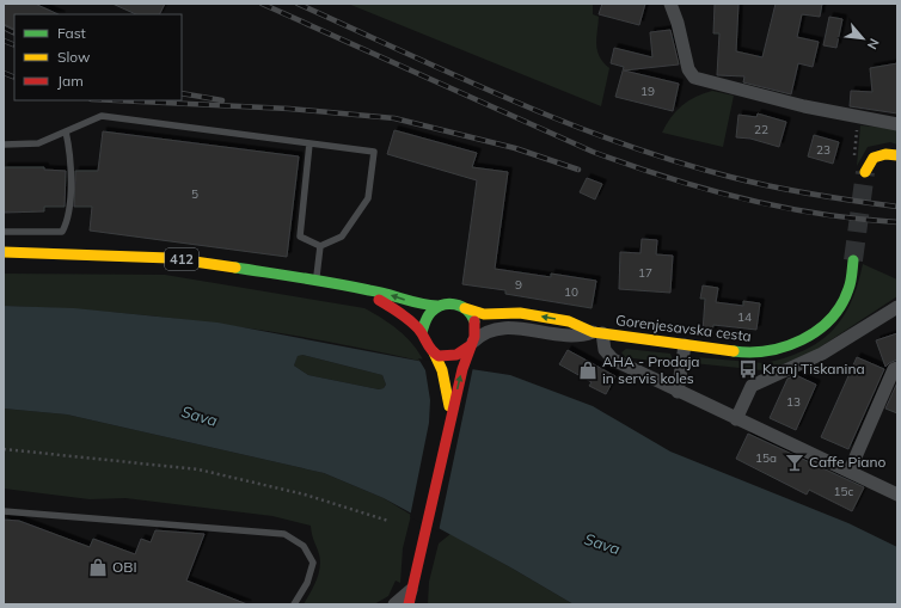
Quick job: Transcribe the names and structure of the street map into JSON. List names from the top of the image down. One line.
{"streets":{"main road":["412","Gorenjesavska cesta"]},"crossings":[["412","Gorenjesavska cesta"]],"water":["Sava"],"places":{"bus stop":["Kranj Tiskanina"],"shop":["AHA - Prodaja in servis koles","OBI"],"bar":["Caffe Piano"]},"house_numbers":["19","22","23","5","17","9","10","14","13","15a","15c"],"legend":["Fast","Slow","Jam"],"north":"bottom right"}
